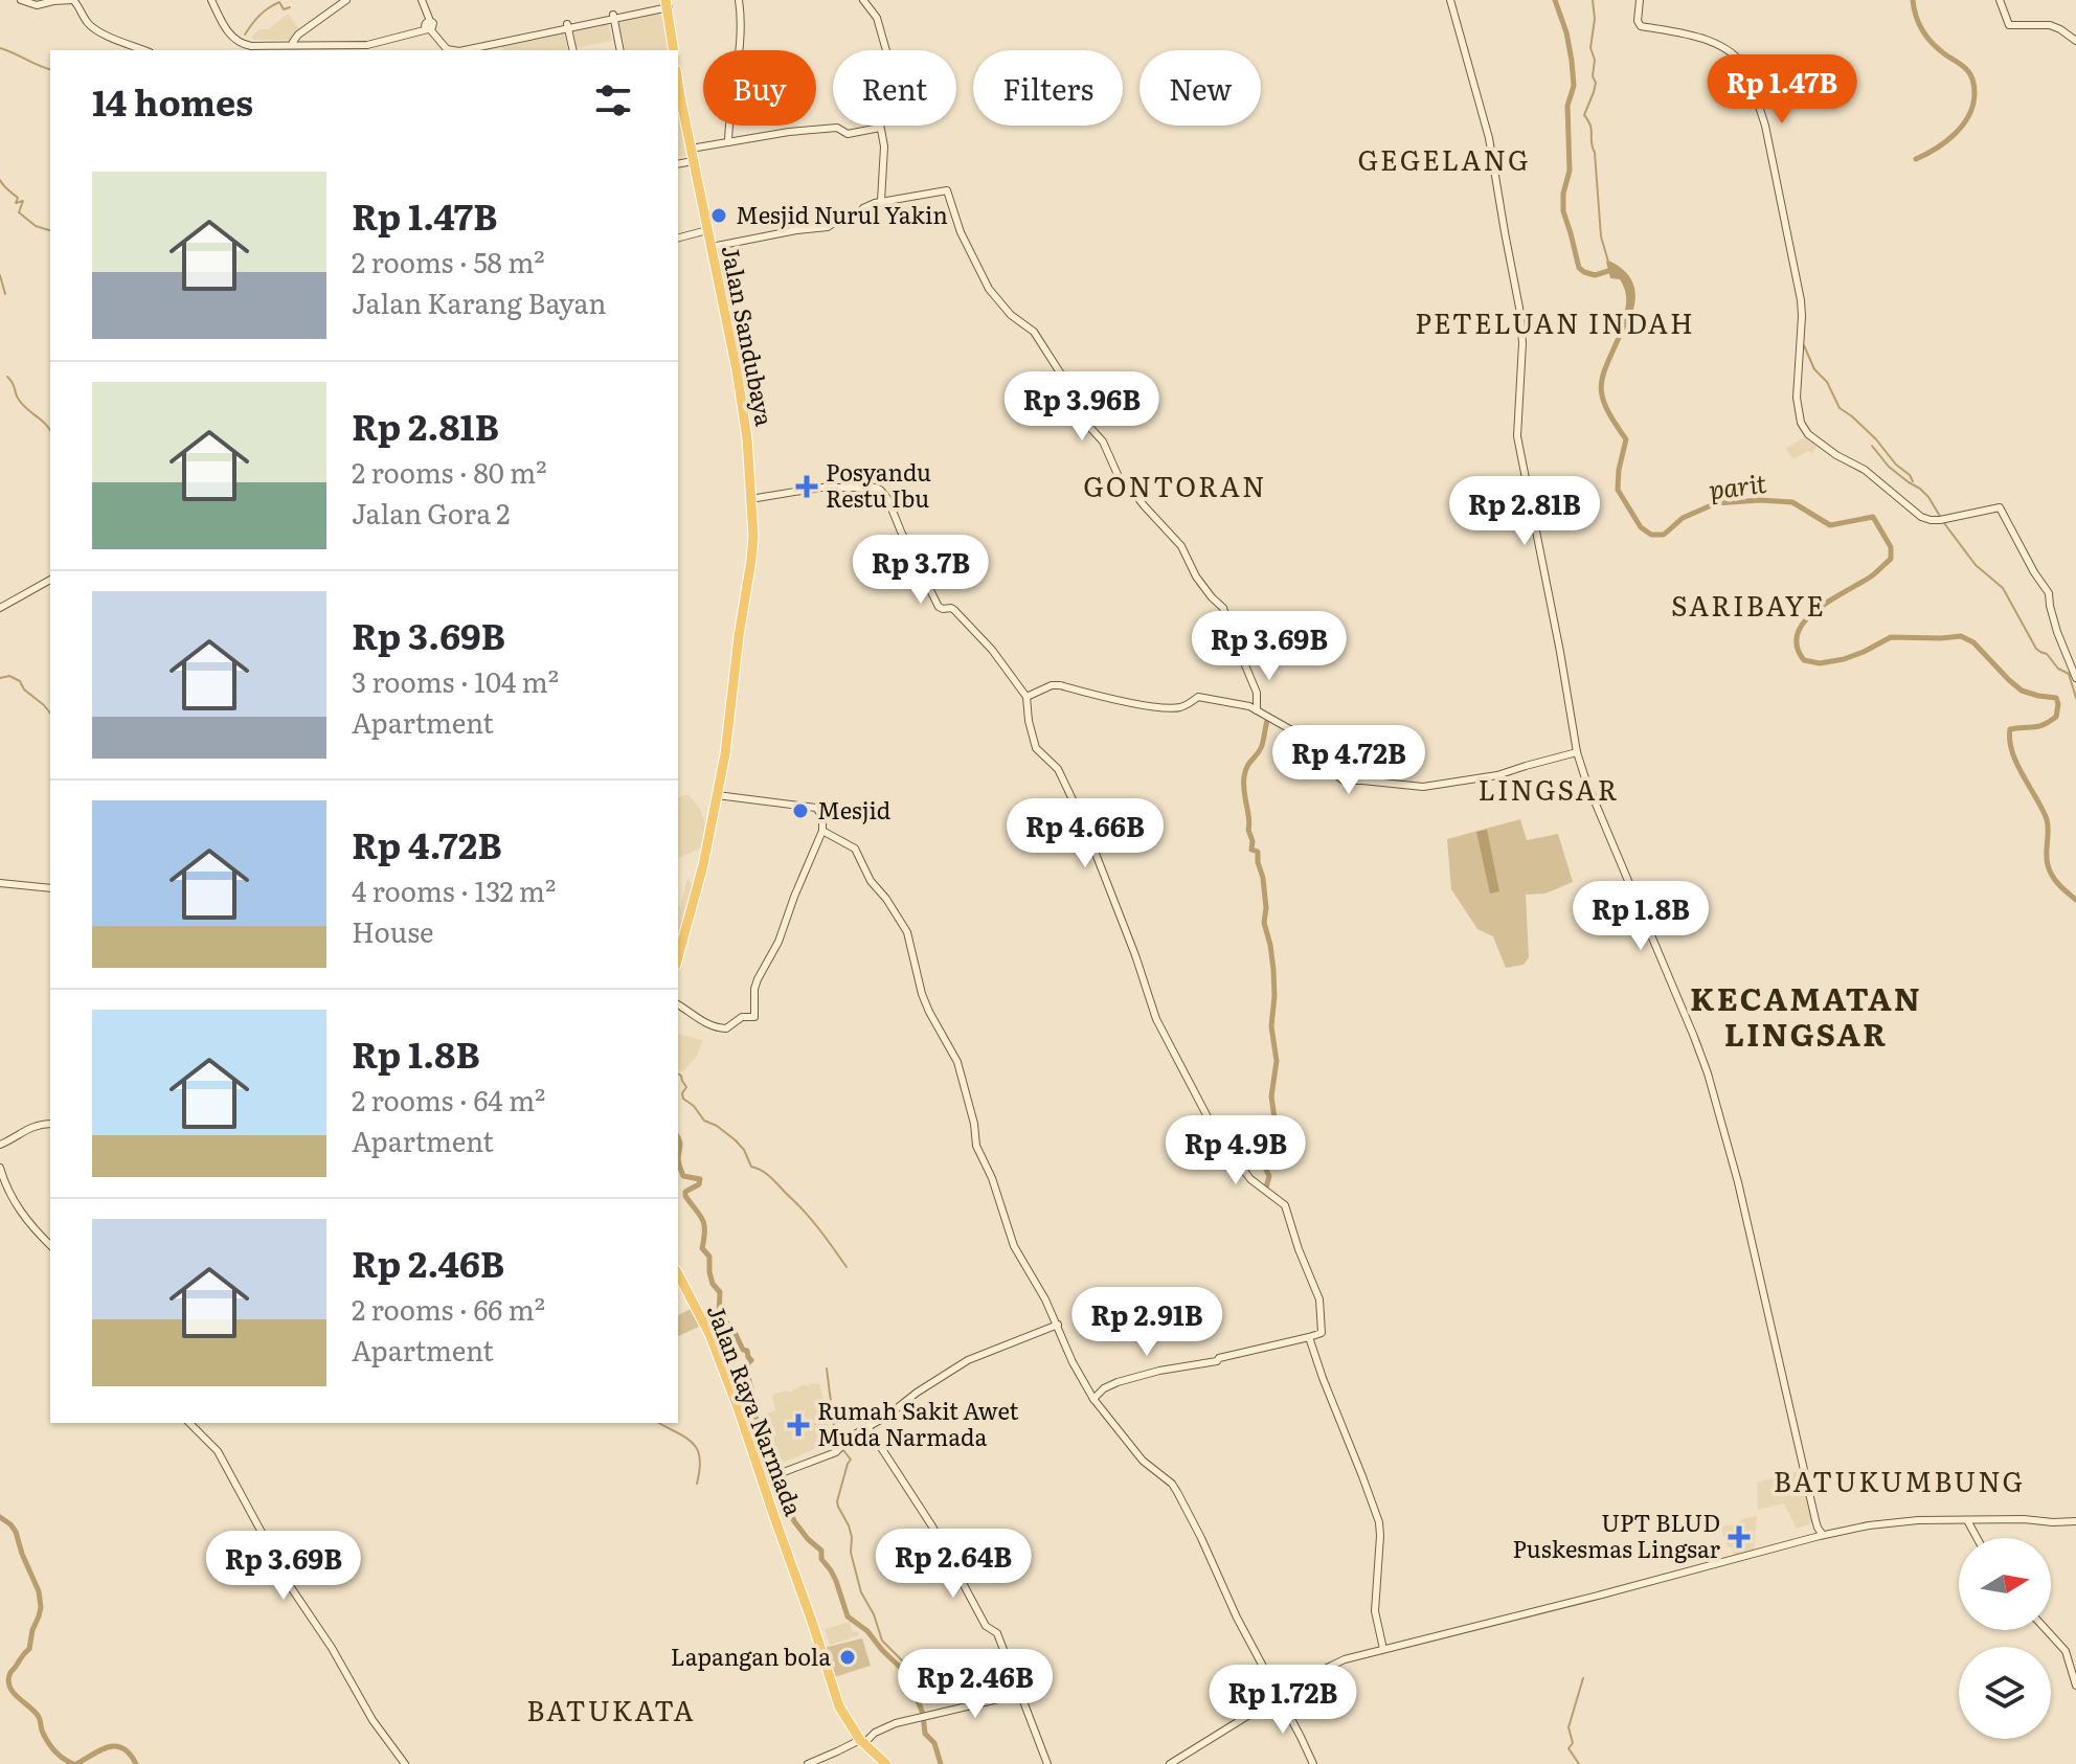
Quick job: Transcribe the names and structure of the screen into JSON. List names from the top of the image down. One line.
{"streets":{"highway":["Jalan Sandubaya","Jalan Raya Narmada"]},"districts":["GEGELANG","PETELUAN INDAH","GONTORAN","SARIBAYE","LINGSAR","KECAMATAN LINGSAR","BATUKUMBUNG","BATUKATA"],"water":["parit"],"places":{"other":["Mesjid Nurul Yakin","Mesjid","Lapangan bola"],"health":["Posyandu Restu Ibu","Rumah Sakit Awet Muda Narmada","UPT BLUD Puskesmas Lingsar"]},"north":"right","page":{"chip":["Buy","Rent","Filters","New"],"heading":"14 homes","price":["Rp 1.47B","Rp 3.96B","Rp 2.81B","Rp 3.7B","Rp 3.69B","Rp 4.72B","Rp 4.66B","Rp 1.8B","Rp 4.9B","Rp 2.91B","Rp 2.64B","Rp 3.69B","Rp 2.46B","Rp 1.72B"],"list":[{"name":"Rp 1.47B","note":"2 rooms · 58 m² · Jalan Karang Bayan"},{"name":"Rp 2.81B","note":"2 rooms · 80 m² · Jalan Gora 2"},{"name":"Rp 3.69B","note":"3 rooms · 104 m² · Apartment"},{"name":"Rp 4.72B","note":"4 rooms · 132 m² · House"},{"name":"Rp 1.8B","note":"2 rooms · 64 m² · Apartment"},{"name":"Rp 2.46B","note":"2 rooms · 66 m² · Apartment"}]}}
